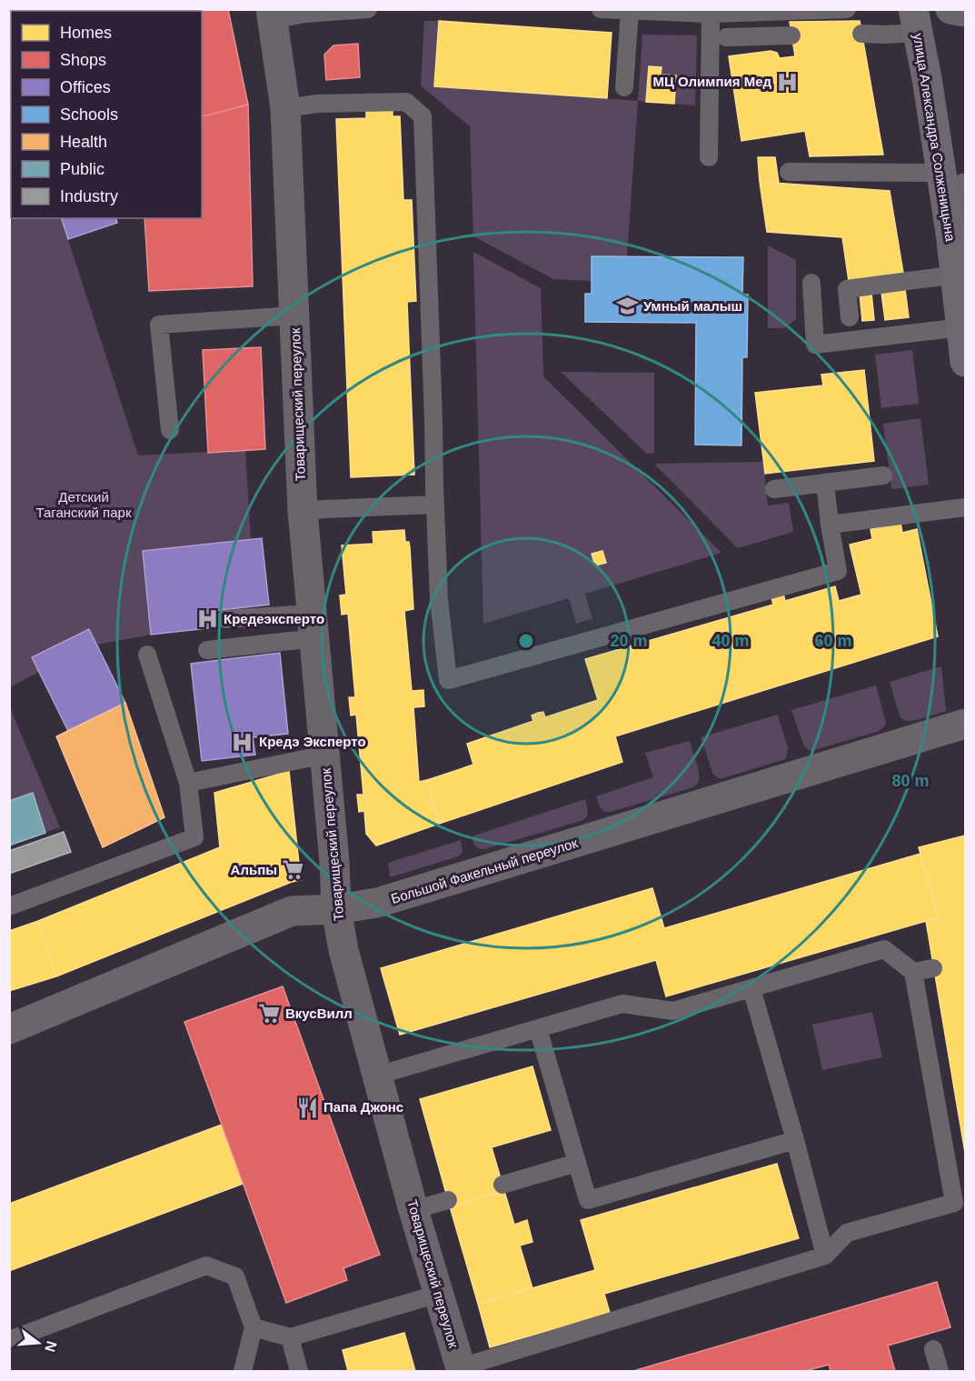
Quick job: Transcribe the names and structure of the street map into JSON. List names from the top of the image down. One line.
{"streets":{"main road":["улица Александра Солженицына"],"street":["Товарищеский переулок","Большой Факельный переулок"]},"crossings":[["Товарищеский переулок","Большой Факельный переулок"]],"parks":["Детский Таганский парк"],"places":{"hospital":["МЦ Олимпия Мед","Кредеэксперто","Кредэ Эксперто"],"school or university":["Умный малыш"],"supermarket":["Альпы","ВкусВилл"],"restaurant":["Папа Джонс"]},"legend":["Homes","Shops","Offices","Schools","Health","Public","Industry"],"north":"right","rings":["20 m","40 m","60 m","80 m"]}
